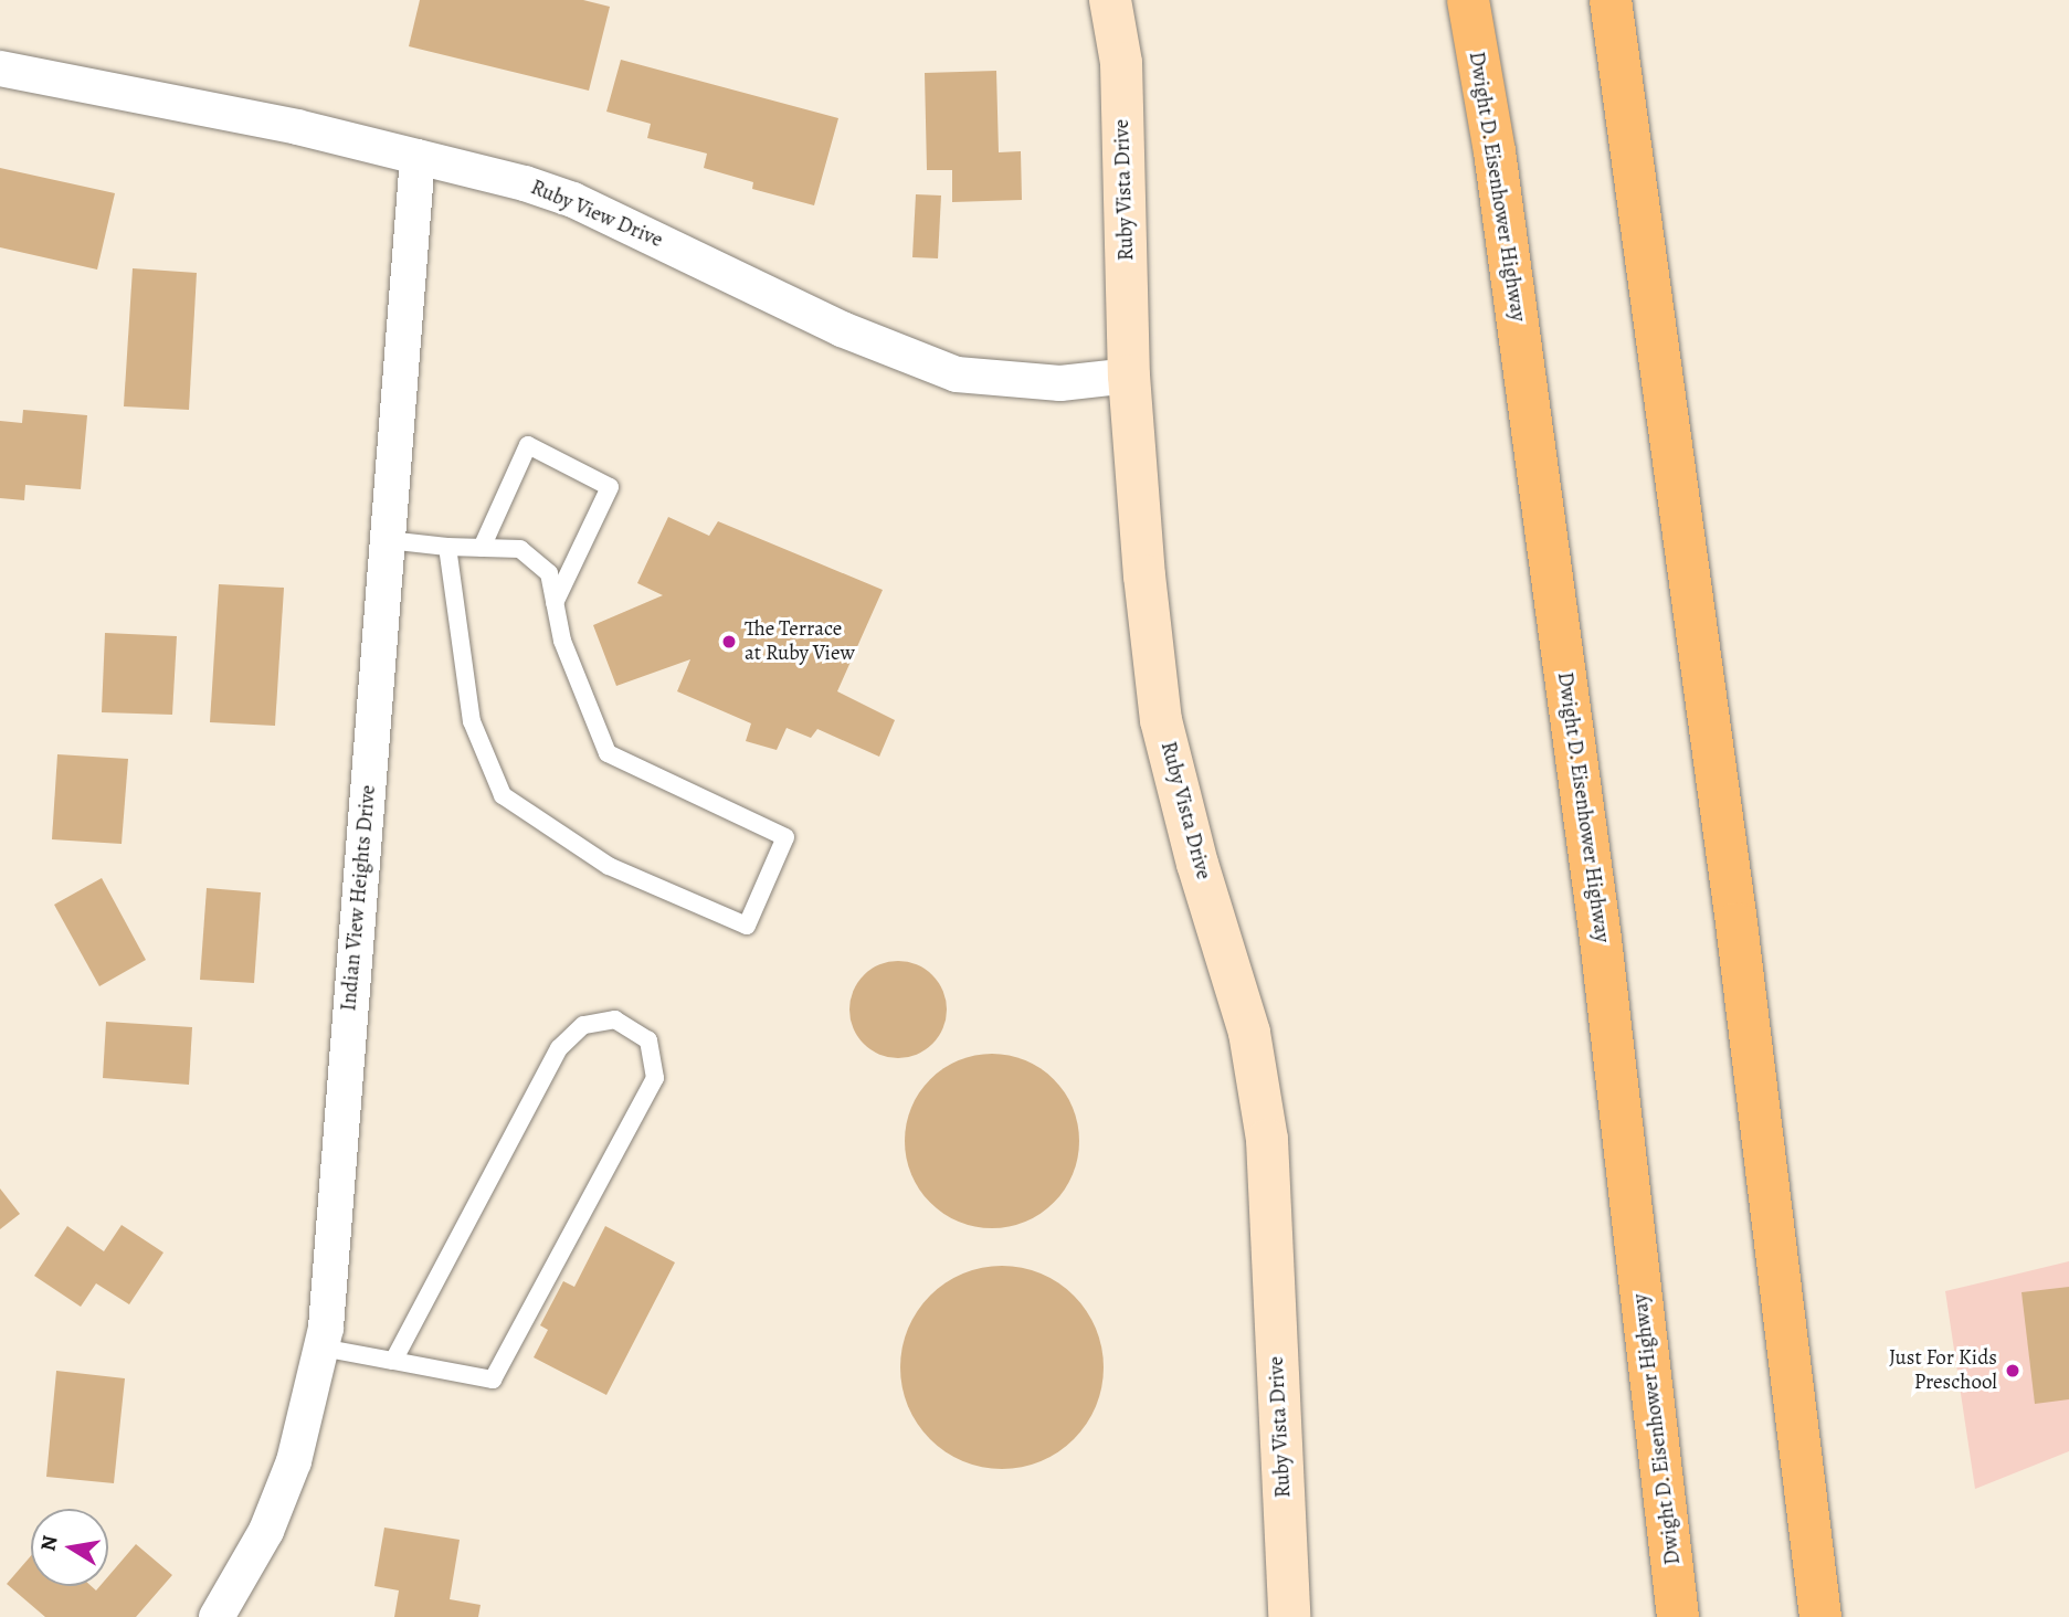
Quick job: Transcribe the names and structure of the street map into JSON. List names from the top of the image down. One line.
{"streets":{"highway":["Dwight D. Eisenhower Highway"],"street":["Ruby Vista Drive","Ruby View Drive","Indian View Heights Drive"]},"crossings":[["Ruby Vista Drive","Ruby View Drive"],["Ruby View Drive","Indian View Heights Drive"]],"places":["The Terrace at Ruby View","Just For Kids Preschool"],"north":"left"}
